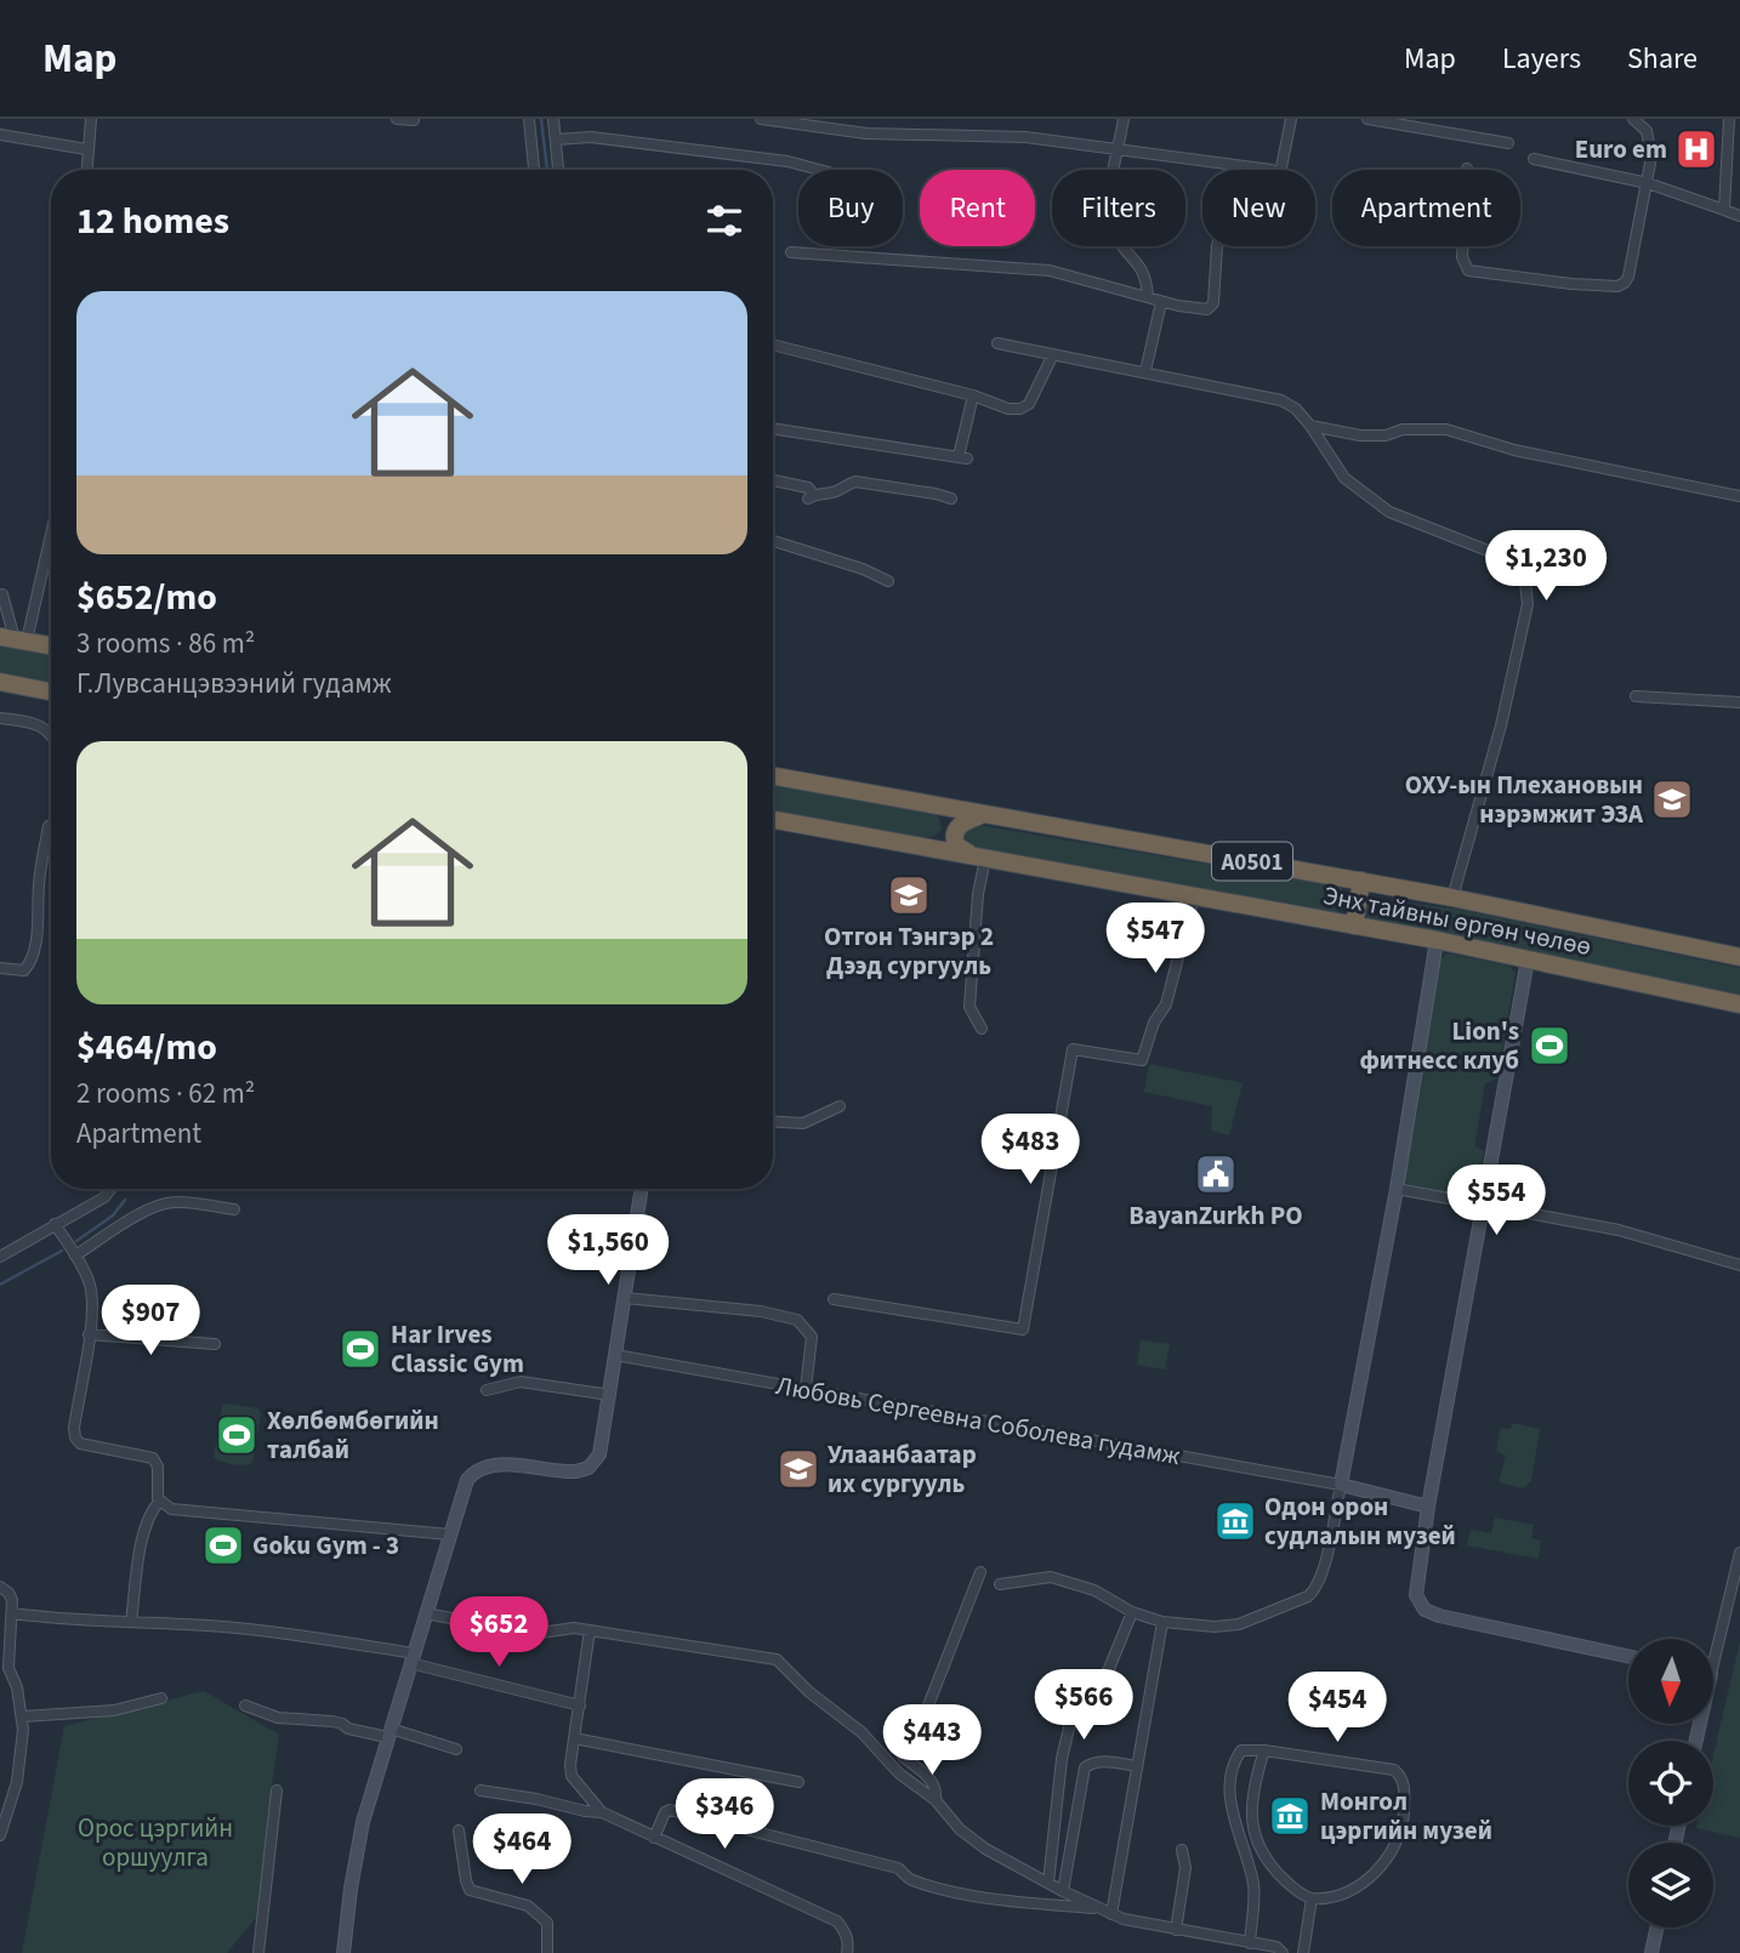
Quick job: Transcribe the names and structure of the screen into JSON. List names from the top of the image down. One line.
{"streets":{"highway":["A0501","Энх тайвны өргөн чөлөө"],"street":["Любовь Сергеевна Соболева гудамж"]},"parks":["Орос цэргийн оршуулга"],"places":{"hospital":["Euro em"],"school or university":["ОХУ-ын Плехановын нэрэмжит ЭЗА","Отгон Тэнгэр 2 Дээд сургууль","Улаанбаатар их сургууль"],"sports":["Lion's фитнесс клуб","Har Irves Classic Gym","Хөлбөмбөгийн талбай","Goku Gym - 3"],"public building":["BayanZurkh PO"],"museum":["Одон орон судлалын музей","Монгол цэргийн музей"]},"north":"bottom","page":{"header":"Map","nav":["Map","Layers","Share"],"chip":["Buy","Rent","Filters","New","Apartment"],"heading":"12 homes","list":[{"name":"$652/mo","note":"3 rooms · 86 m² · Г.Лувсанцэвээний гудамж"},{"name":"$464/mo","note":"2 rooms · 62 m² · Apartment"}],"price":["$1,230","$547","$483","$554","$1,560","$907","$652","$566","$454","$443","$346","$464"]}}
